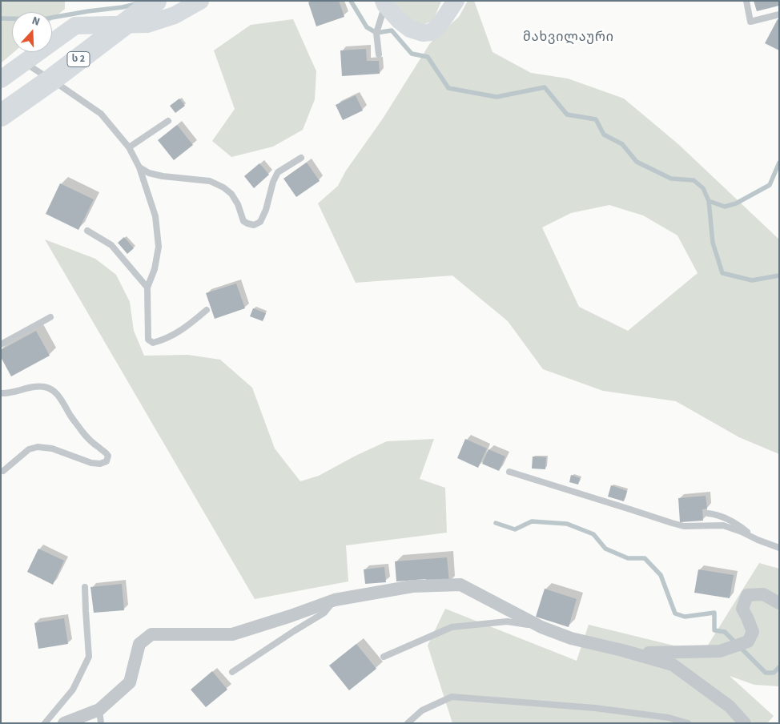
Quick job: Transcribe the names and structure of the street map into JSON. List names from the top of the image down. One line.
{"streets":{"highway":["ს 2"]},"districts":["მახვილაური"],"north":"top"}
